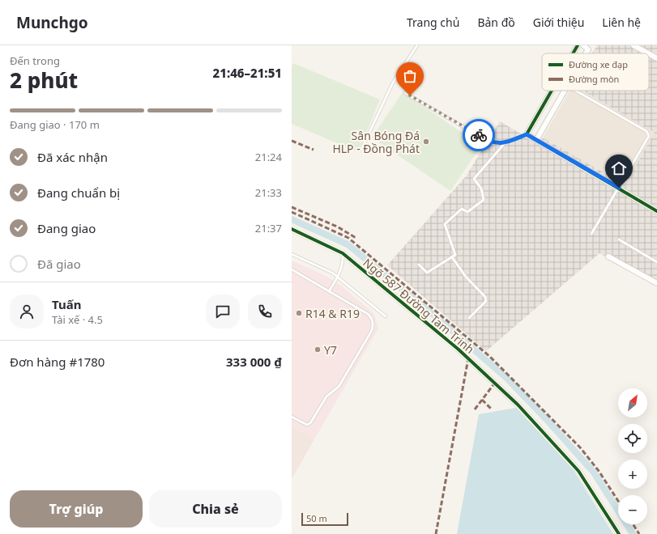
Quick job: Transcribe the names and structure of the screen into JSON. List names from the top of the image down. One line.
{"streets":{"street":["Ngõ 587 Đường Tam Trinh"]},"places":["Sân Bóng Đá HLP - Đồng Phát","R14 & R19","Y7"],"legend":["Đường xe đạp","Đường mòn"],"scale_bar":"50 m","north":"top right","page":{"header":"Munchgo","nav":["Trang chủ","Bản đồ","Giới thiệu","Liên hệ"],"heading":["2 phút","Đến trong","21:46–21:51"],"panel":["Tuấn","Tài xế · 4.5","Đơn hàng #1780","333 000 ₫"],"bar":"Đang giao · 170 m","list":[["Đã xác nhận","21:24"],["Đang chuẩn bị","21:33"],["Đang giao","21:37"],"Đã giao"],"map_buttons":["+","−"],"buttons":["Trợ giúp","Chia sẻ"],"scale":"50 m"}}
